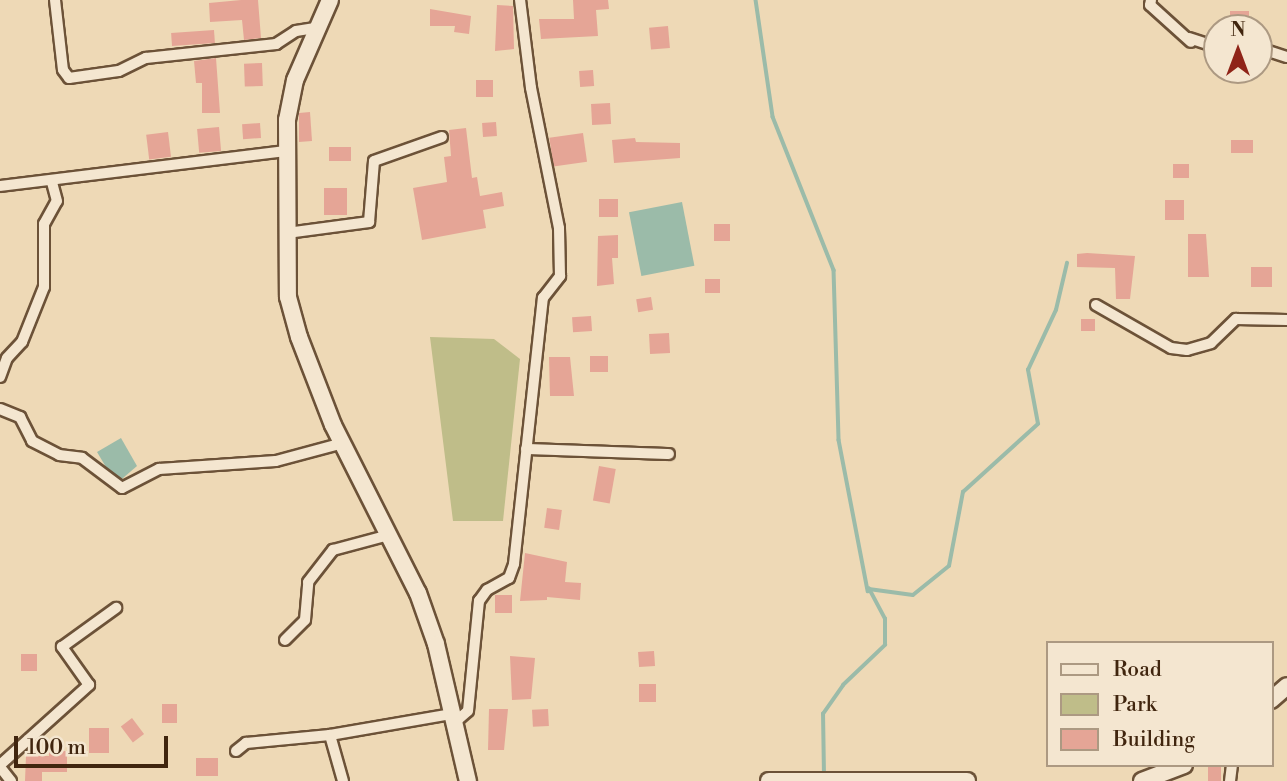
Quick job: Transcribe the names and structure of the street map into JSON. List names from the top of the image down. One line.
{"legend":["Road","Park","Building"],"scale_bar":"100 m","north":"top"}
